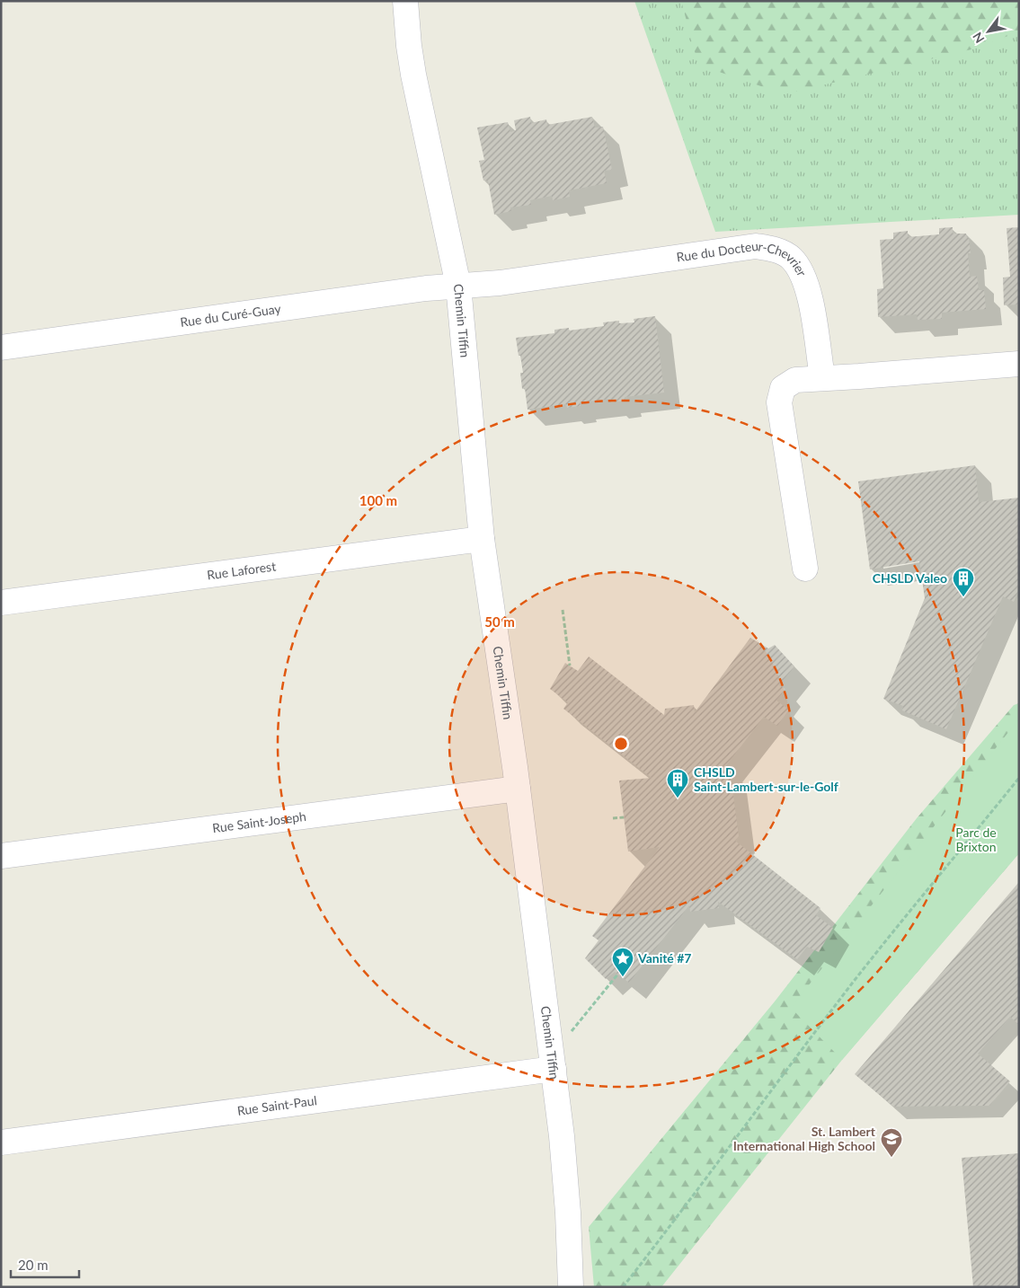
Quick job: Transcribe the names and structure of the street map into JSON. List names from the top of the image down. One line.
{"streets":{"street":["Rue du Docteur-Chevrier","Rue du Curé-Guay","Chemin Tiffin","Rue Laforest","Rue Saint-Joseph","Rue Saint-Paul"]},"crossings":[["Rue du Docteur-Chevrier","Rue du Curé-Guay"],["Rue du Docteur-Chevrier","Chemin Tiffin"],["Rue du Curé-Guay","Chemin Tiffin"],["Chemin Tiffin","Rue Laforest"],["Chemin Tiffin","Rue Saint-Joseph"],["Chemin Tiffin","Rue Saint-Paul"]],"parks":["Parc de Brixton"],"places":{"building":["CHSLD Valeo","CHSLD Saint-Lambert-sur-le-Golf"],"place":["Vanité #7"],"school or university":["St. Lambert International High School"]},"scale_bar":"20 m","north":"bottom left","rings":["100 m","50 m"]}
